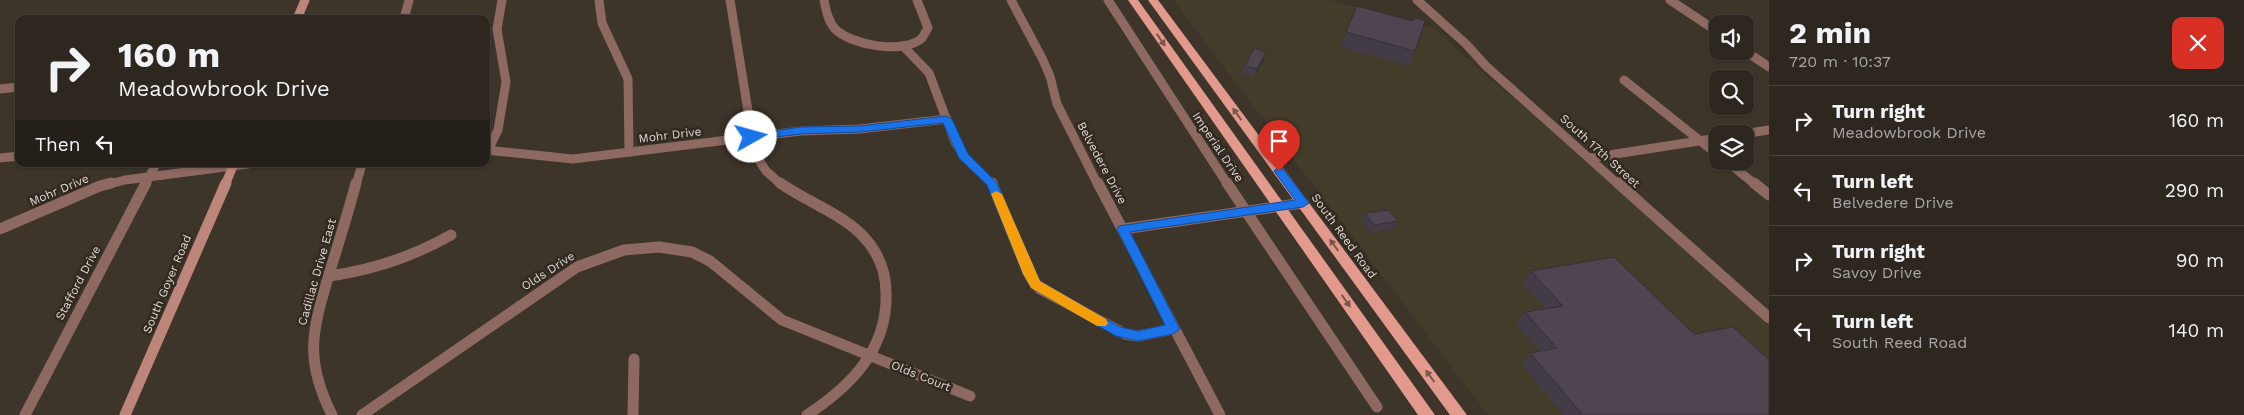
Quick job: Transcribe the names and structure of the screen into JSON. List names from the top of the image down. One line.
{"streets":{"main road":["South Reed Road"],"street":["Mohr Drive","Imperial Drive","South 17th Street","Belvedere Drive","Olds Drive","Cadillac Drive East","Stafford Drive","South Goyer Road","Olds Court"]},"crossings":[["Mohr Drive","Stafford Drive"],["Olds Drive","Olds Court"]],"page":{"heading":["2 min","720 m · 10:37"],"turn":["160 m","Meadowbrook Drive"],"list":[{"name":"Turn right","note":"Meadowbrook Drive","value":"160 m"},{"name":"Turn left","note":"Belvedere Drive","value":"290 m"},{"name":"Turn right","note":"Savoy Drive","value":"90 m"},{"name":"Turn left","note":"South Reed Road","value":"140 m"}],"then":"Then"}}
